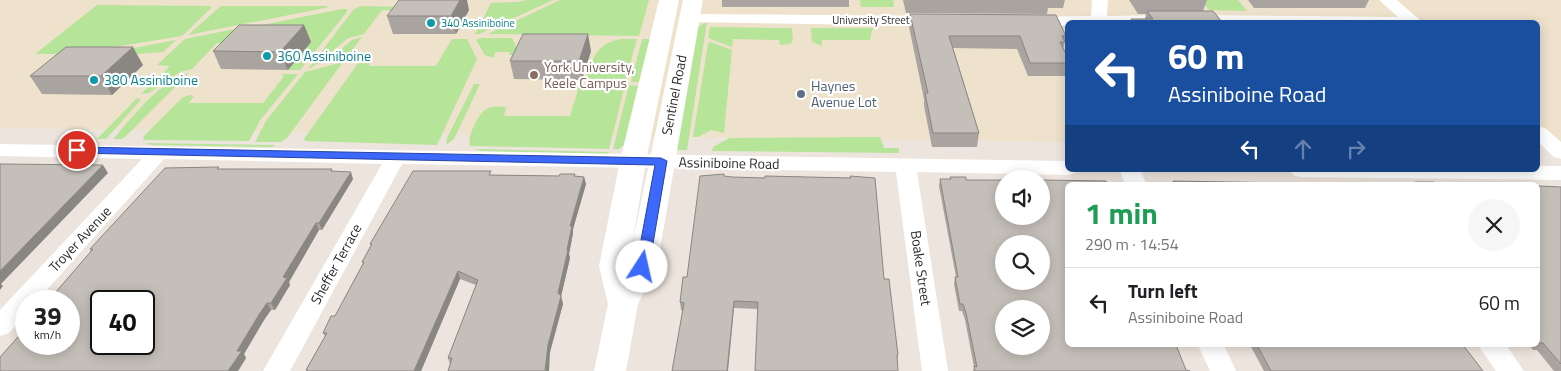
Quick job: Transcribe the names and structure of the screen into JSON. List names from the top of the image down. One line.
{"streets":{"street":["University Street","Sentinel Road","Assiniboine Road","Troyer Avenue","Sheffer Terrace","Boake Street"]},"crossings":[["University Street","Sentinel Road"],["Sentinel Road","Assiniboine Road"],["Assiniboine Road","Troyer Avenue"],["Assiniboine Road","Sheffer Terrace"],["Assiniboine Road","Boake Street"]],"places":["340 Assiniboine","360 Assiniboine","York University, Keele Campus","380 Assiniboine","Haynes Avenue Lot"],"page":{"turn":["60 m","Assiniboine Road"],"heading":["1 min","290 m · 14:54"],"list":[{"name":"Turn left","note":"Assiniboine Road","value":"60 m"}],"speed":"39 km/h","limit":"40"}}
